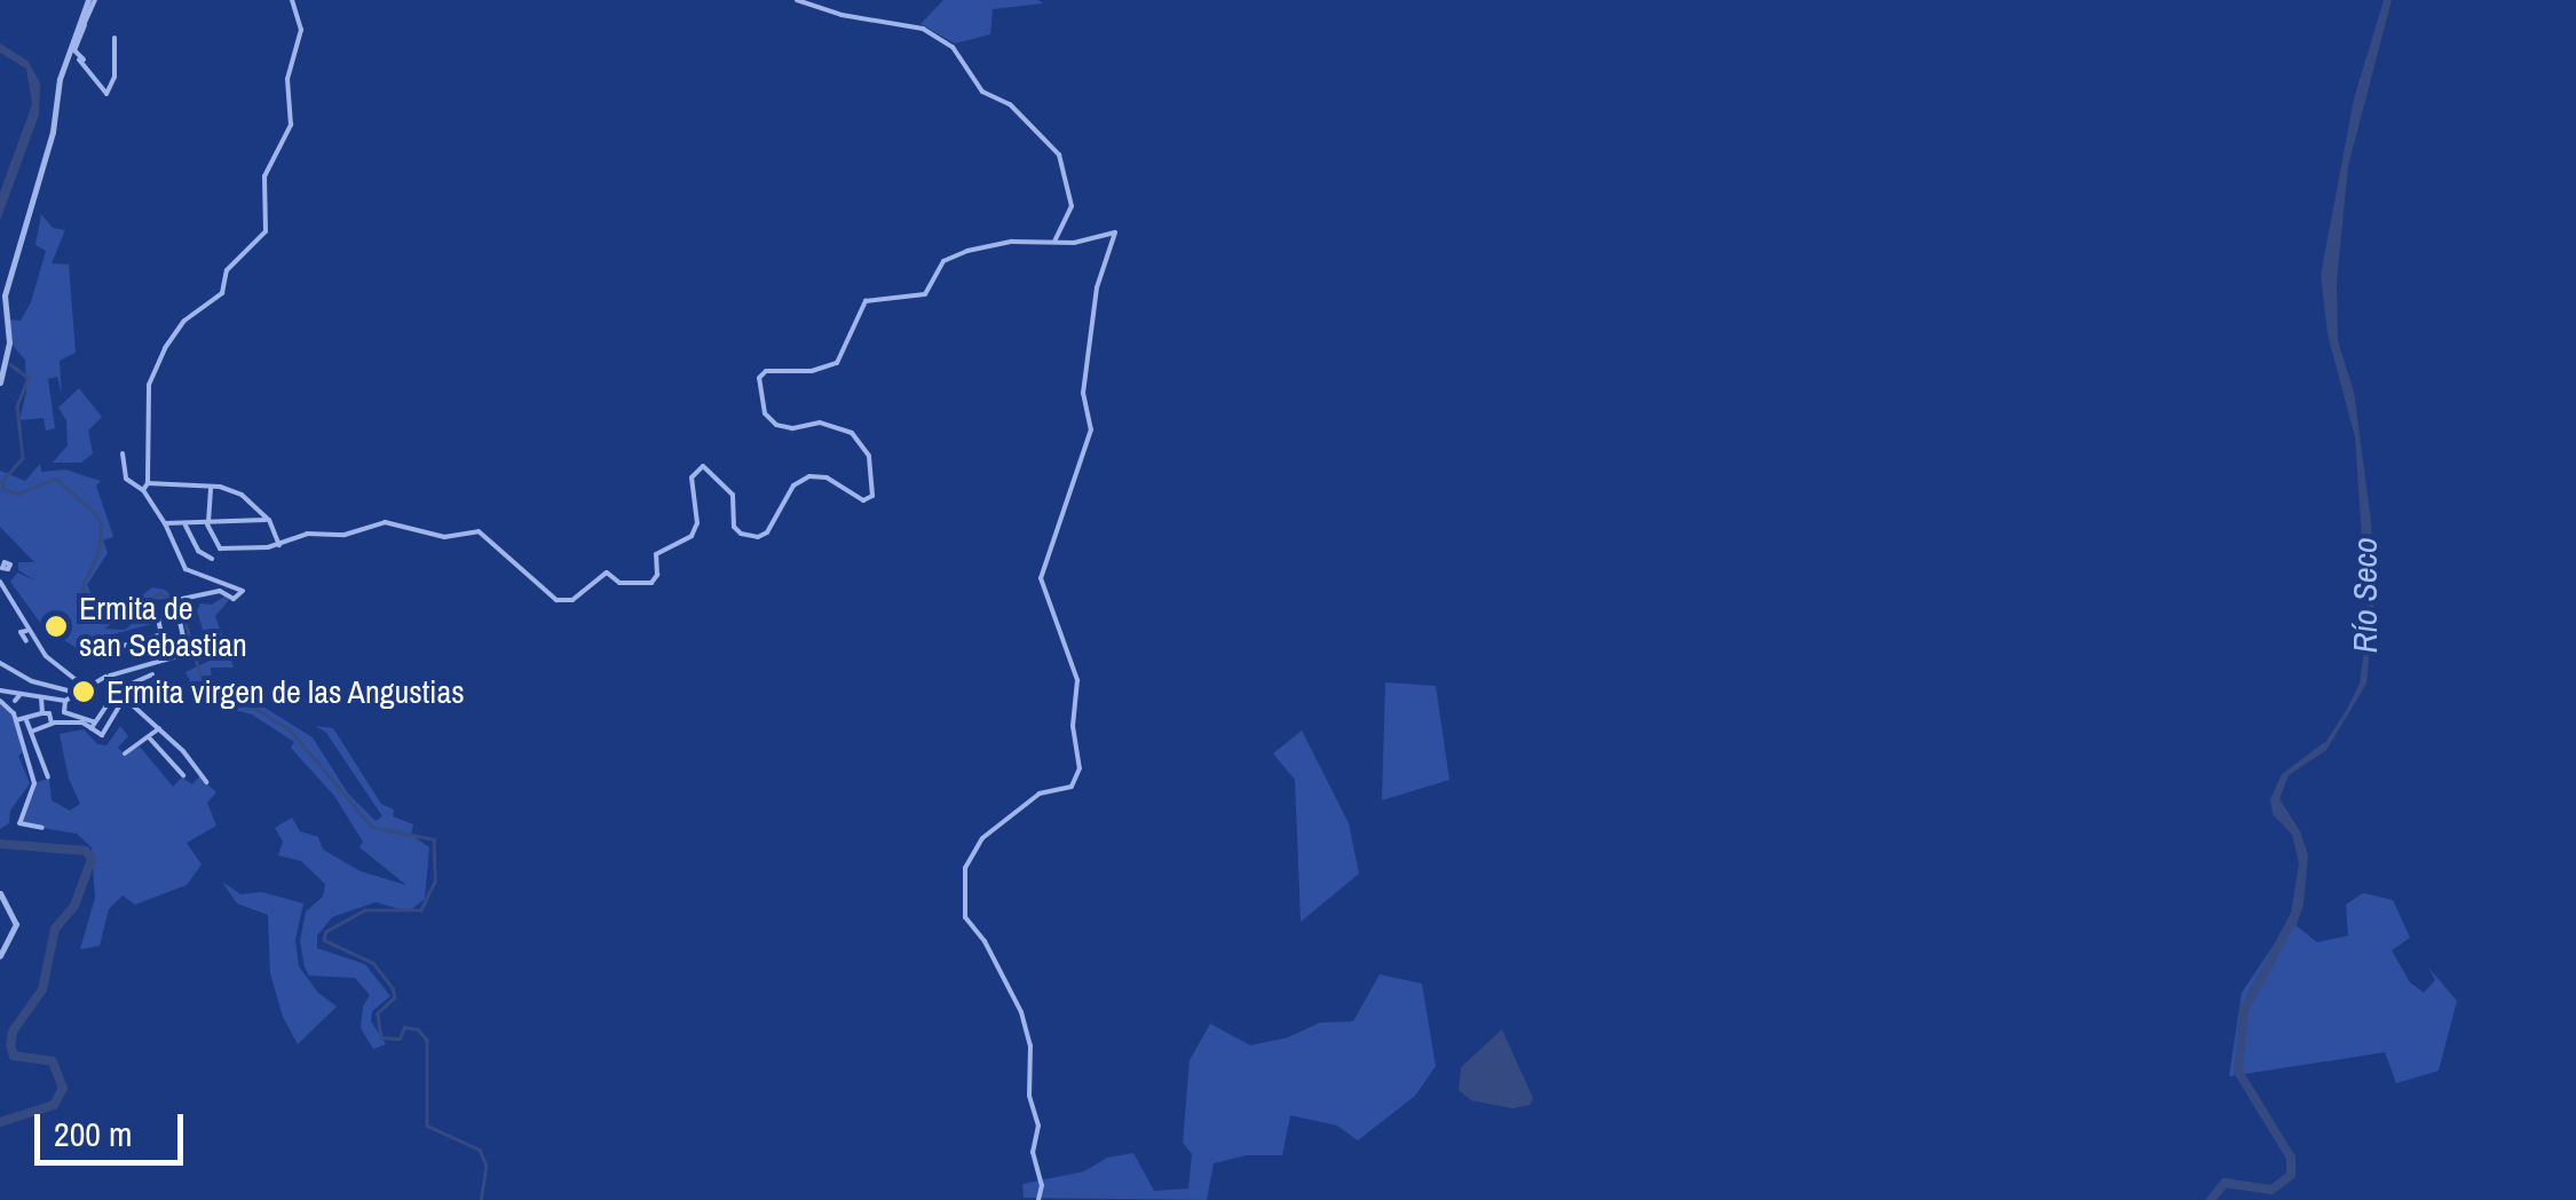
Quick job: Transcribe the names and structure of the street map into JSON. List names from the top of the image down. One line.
{"water":["Río Seco"],"places":["Ermita de san Sebastian","Ermita virgen de las Angustias"],"scale_bar":"200 m"}
